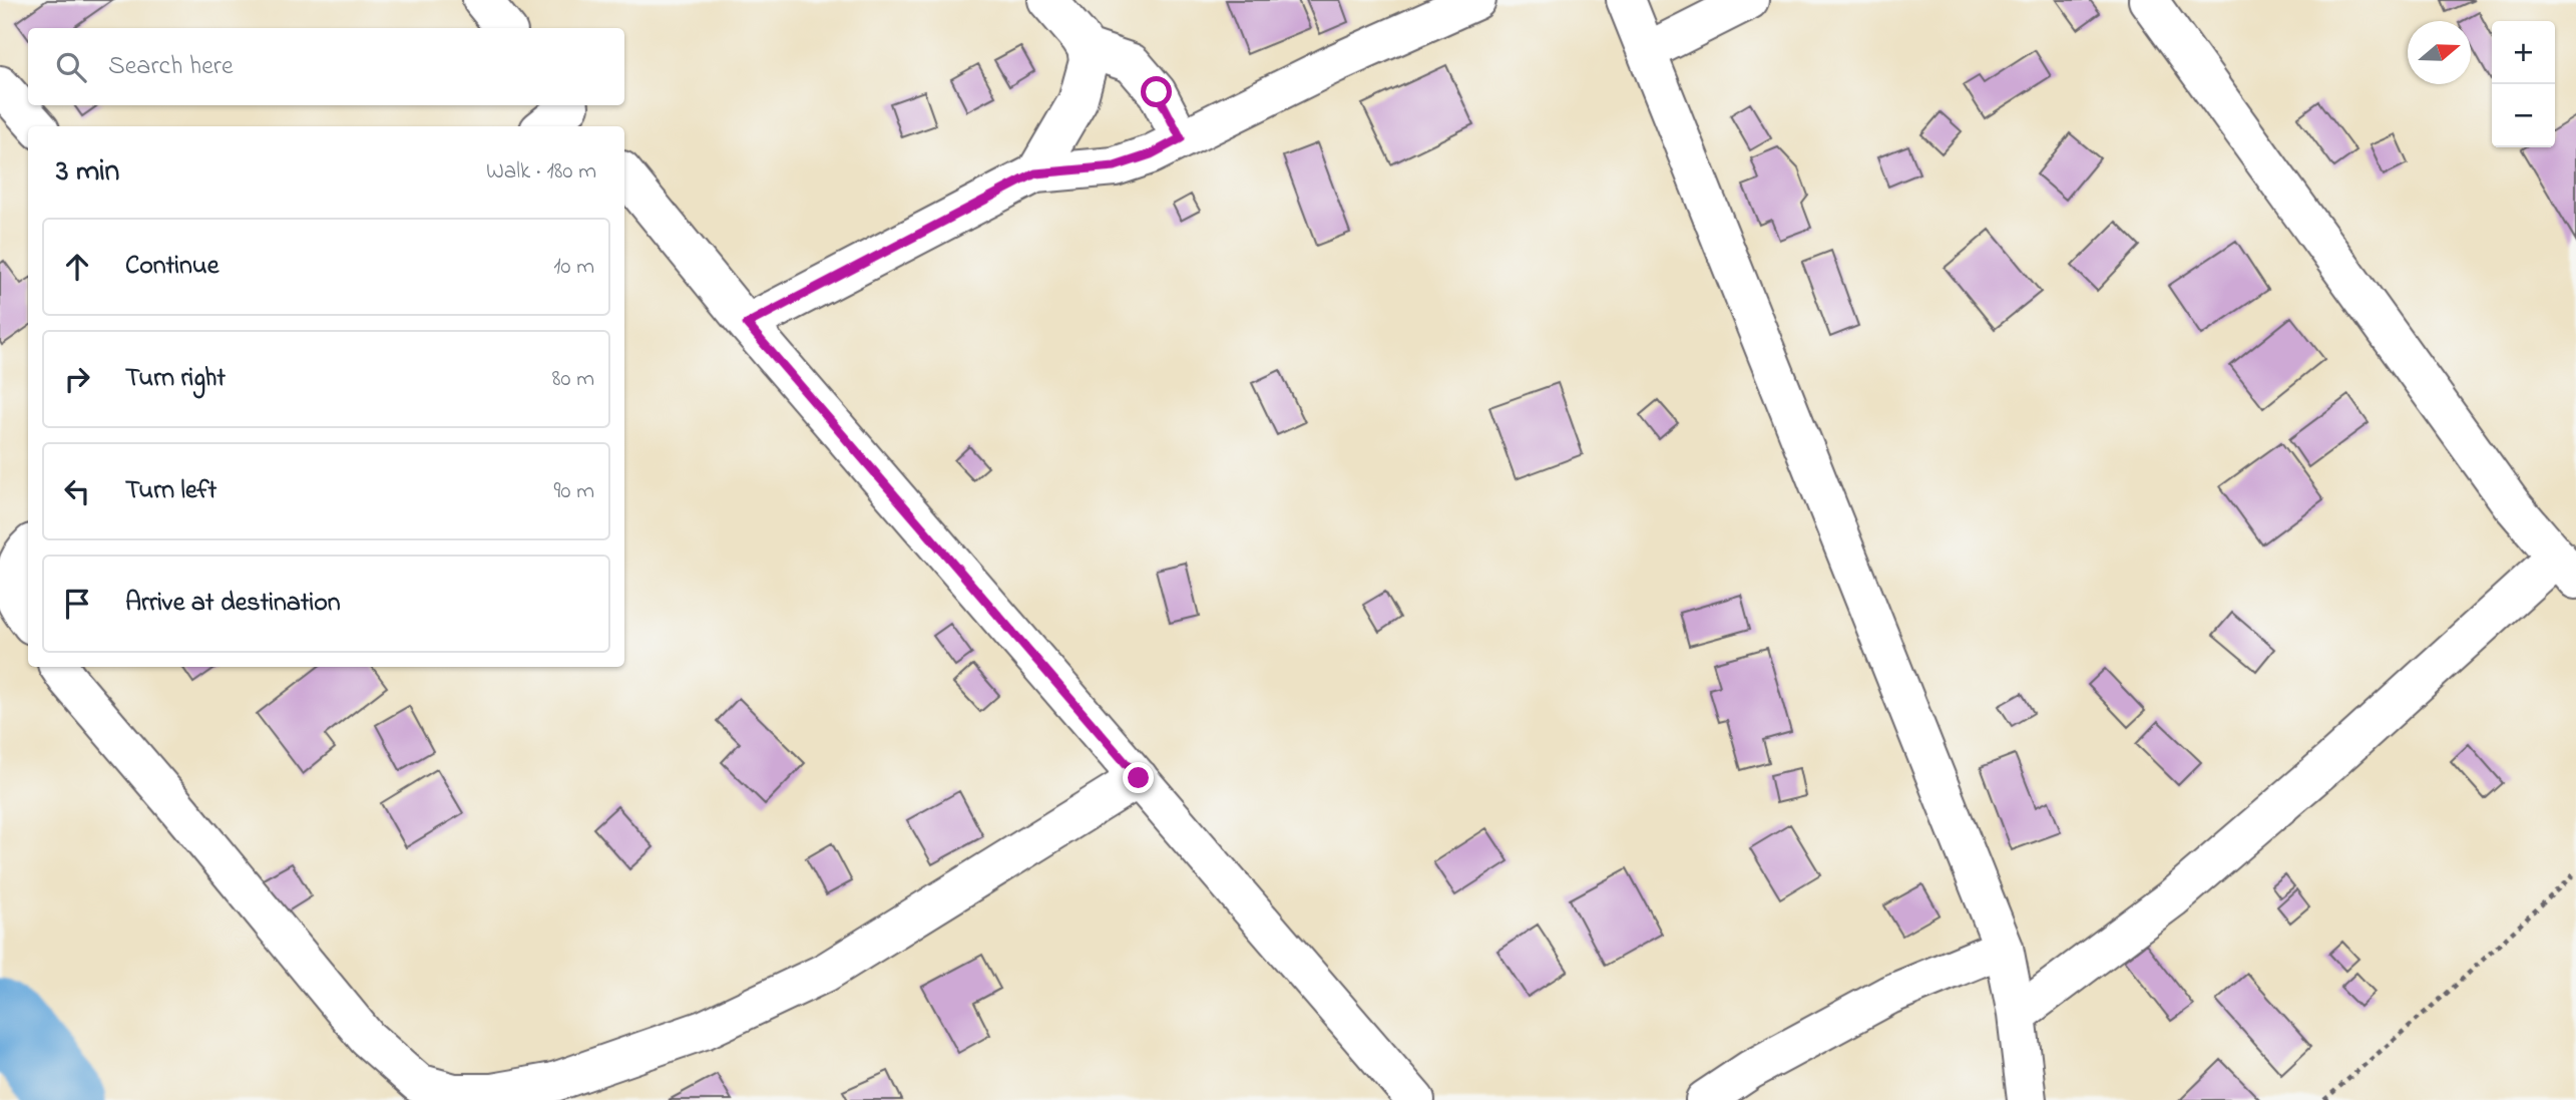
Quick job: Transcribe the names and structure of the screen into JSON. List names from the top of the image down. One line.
{"north":"right","page":{"map_buttons":["+","−"],"search":"Search here","heading":["3 min","Walk · 180 m"],"list":[["Continue","10 m"],["Turn right","80 m"],["Turn left","90 m"],"Arrive at destination"]}}
